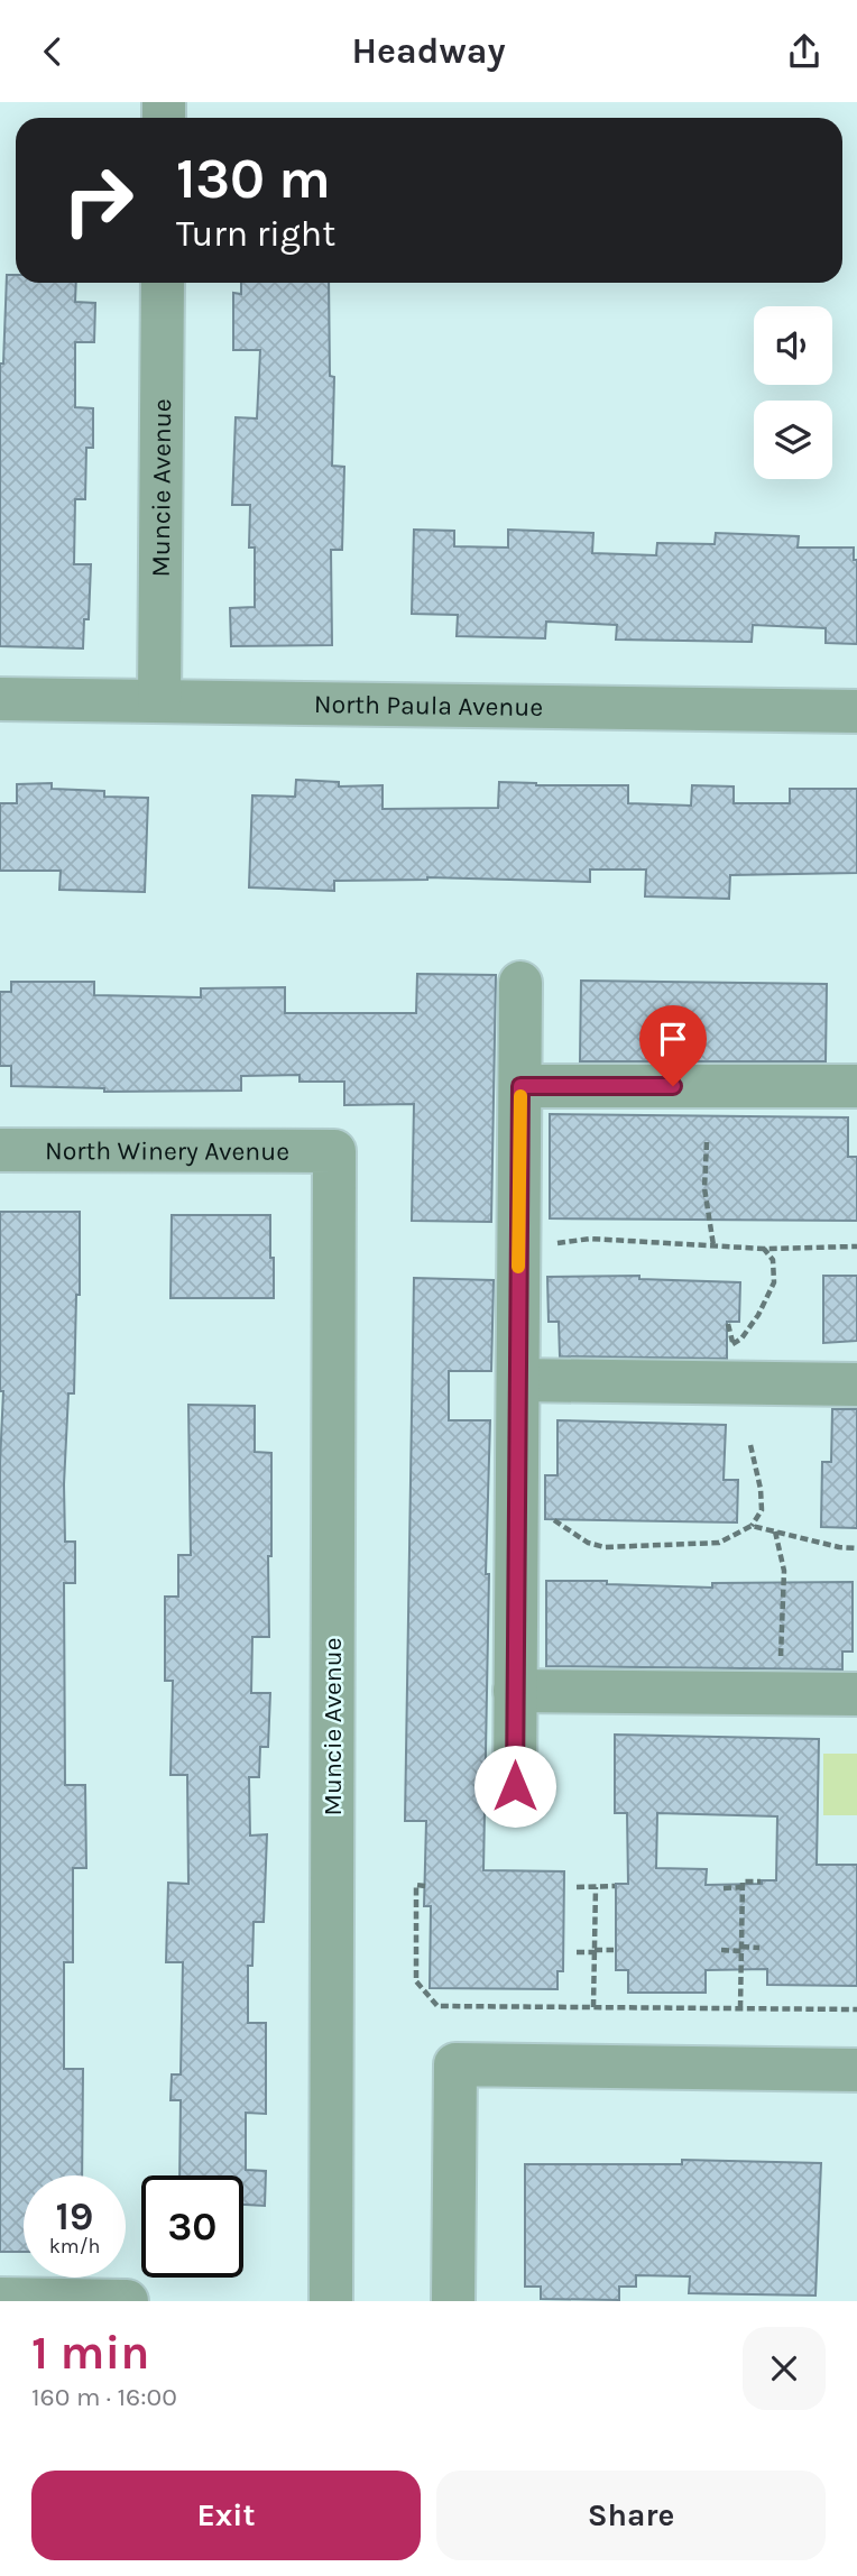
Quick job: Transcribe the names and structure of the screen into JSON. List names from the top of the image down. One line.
{"streets":{"street":["Muncie Avenue","North Paula Avenue","North Winery Avenue"]},"crossings":[["Muncie Avenue","North Paula Avenue"],["Muncie Avenue","North Winery Avenue"]],"page":{"header":"Headway","turn":["130 m","Turn right"],"speed":"19 km/h","limit":"30","heading":["1 min","160 m · 16:00"],"buttons":["Exit","Share"]}}
